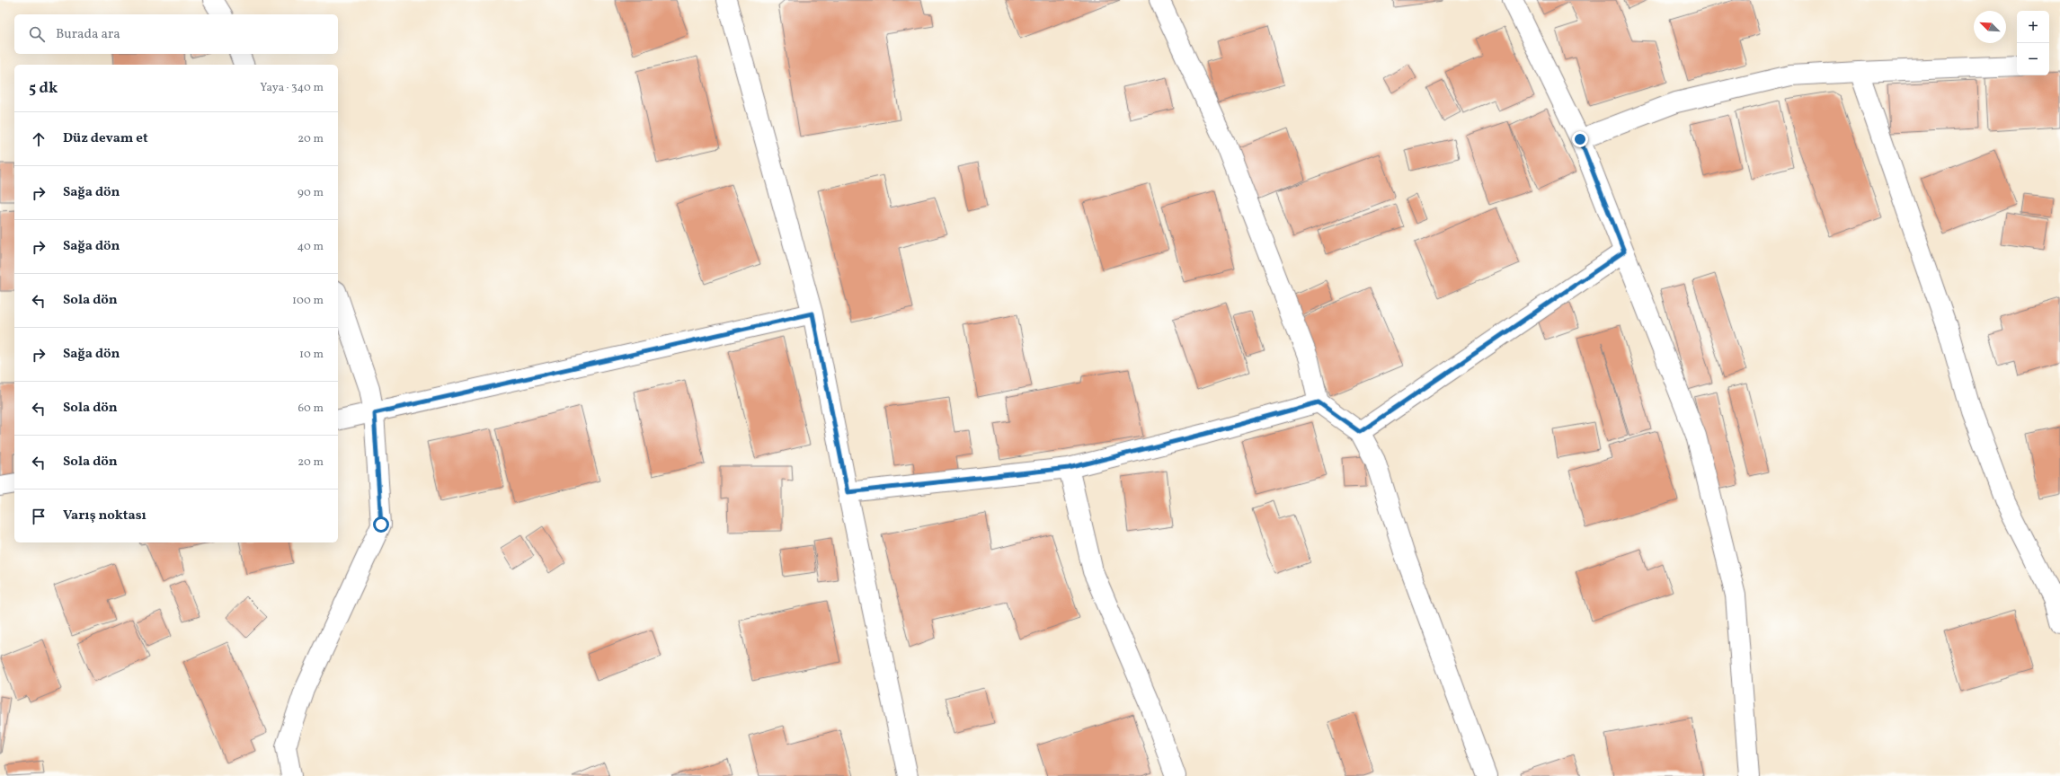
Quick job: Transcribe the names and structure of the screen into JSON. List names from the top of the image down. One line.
{"north":"top left","page":{"map_buttons":["+","−"],"search":"Burada ara","heading":["5 dk","Yaya · 340 m"],"list":[["Düz devam et","20 m"],["Sağa dön","90 m"],["Sağa dön","40 m"],["Sola dön","100 m"],["Sağa dön","10 m"],["Sola dön","60 m"],["Sola dön","20 m"],"Varış noktası"]}}
